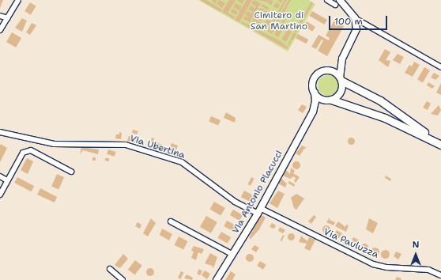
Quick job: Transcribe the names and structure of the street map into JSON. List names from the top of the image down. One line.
{"streets":{"main road":["Via Antonio Placucci"],"street":["Via Ubertina","Via Pauluzza"]},"crossings":[["Via Ubertina","Via Antonio Placucci"],["Via Ubertina","Via Pauluzza"],["Via Antonio Placucci","Via Pauluzza"]],"parks":["Cimitero di San Martino"],"scale_bar":"100 m","north":"top"}
